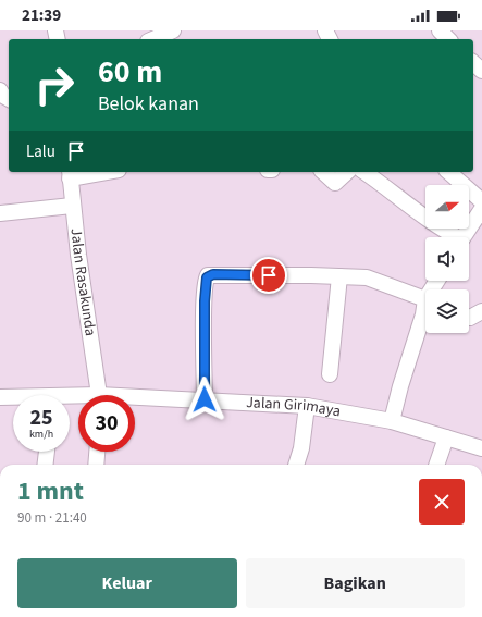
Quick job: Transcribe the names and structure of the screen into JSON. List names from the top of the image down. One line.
{"streets":{"street":["Jalan Rasakunda","Jalan Girimaya"]},"north":"right","page":{"status":"21:39","turn":["60 m","Belok kanan"],"then":"Lalu","speed":"25 km/h","limit":"30","heading":["1 mnt","90 m · 21:40"],"buttons":["Keluar","Bagikan"]}}
